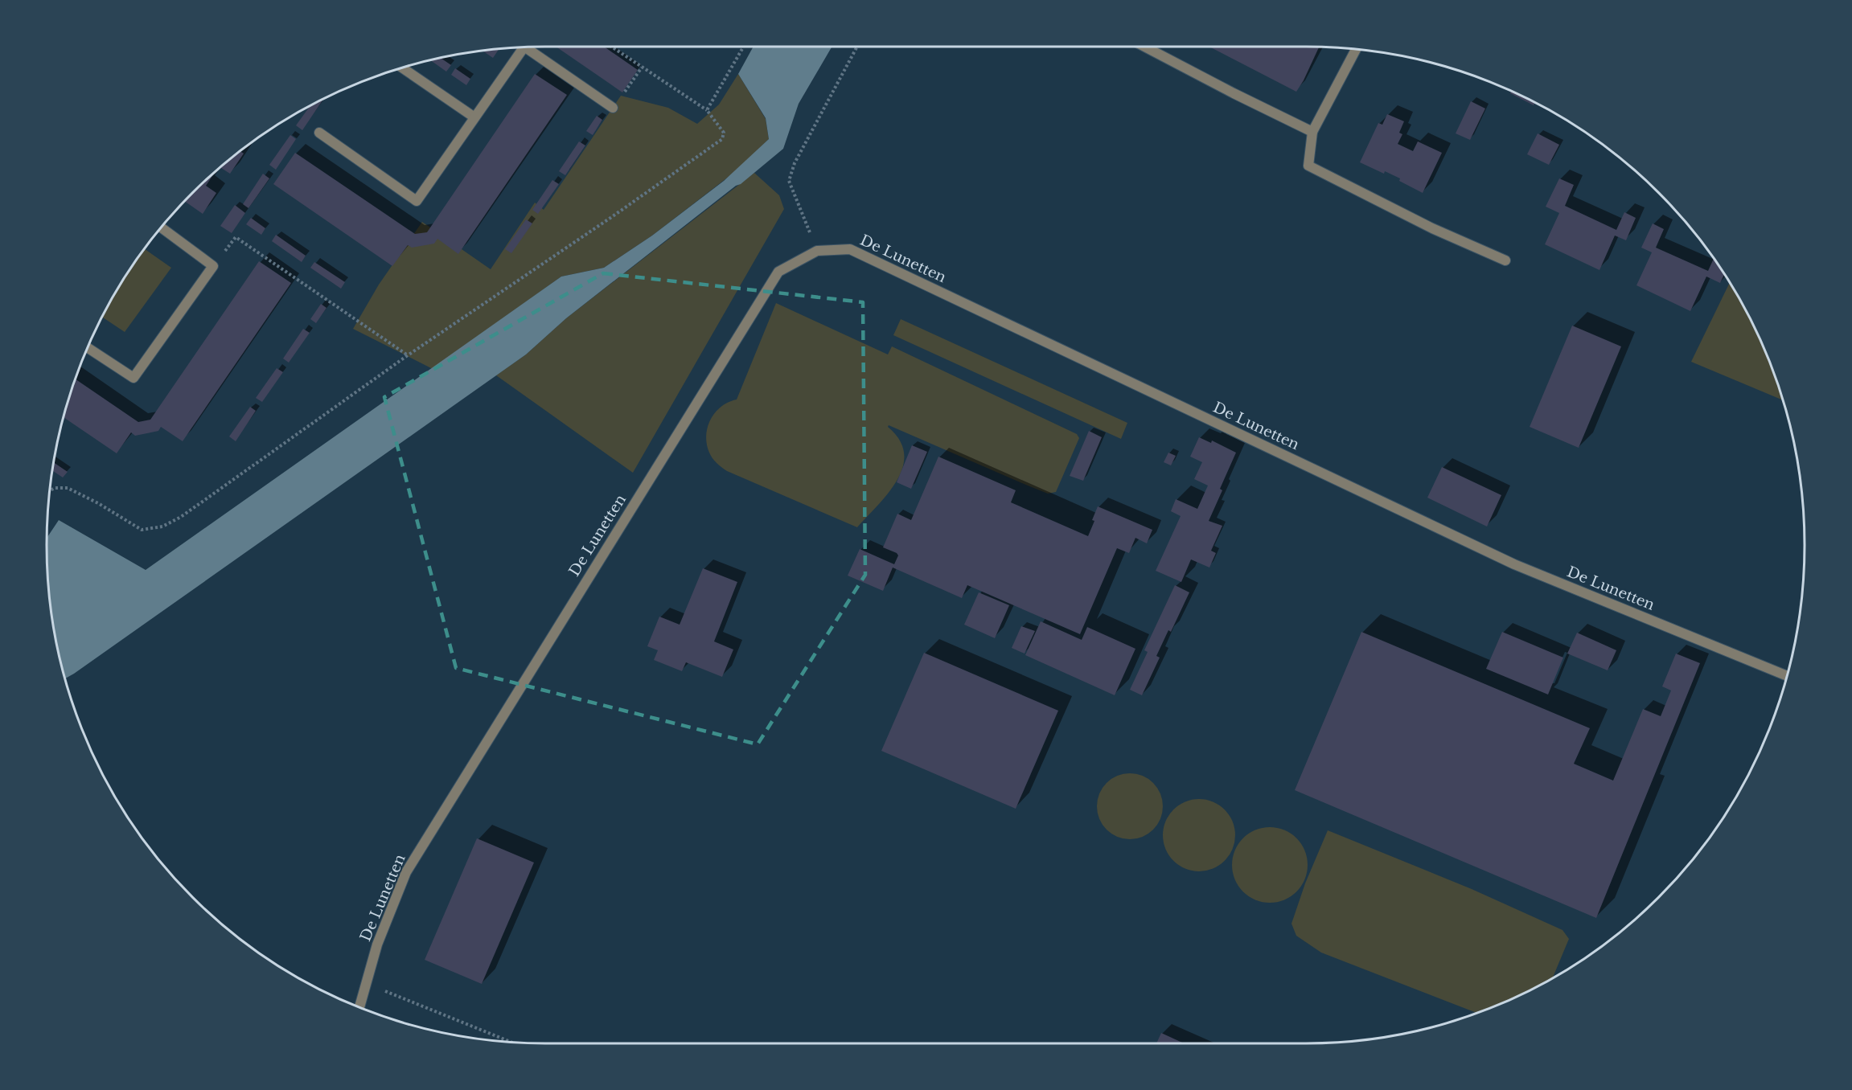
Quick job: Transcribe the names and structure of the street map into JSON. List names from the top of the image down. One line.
{"streets":{"street":["De Lunetten"]}}
